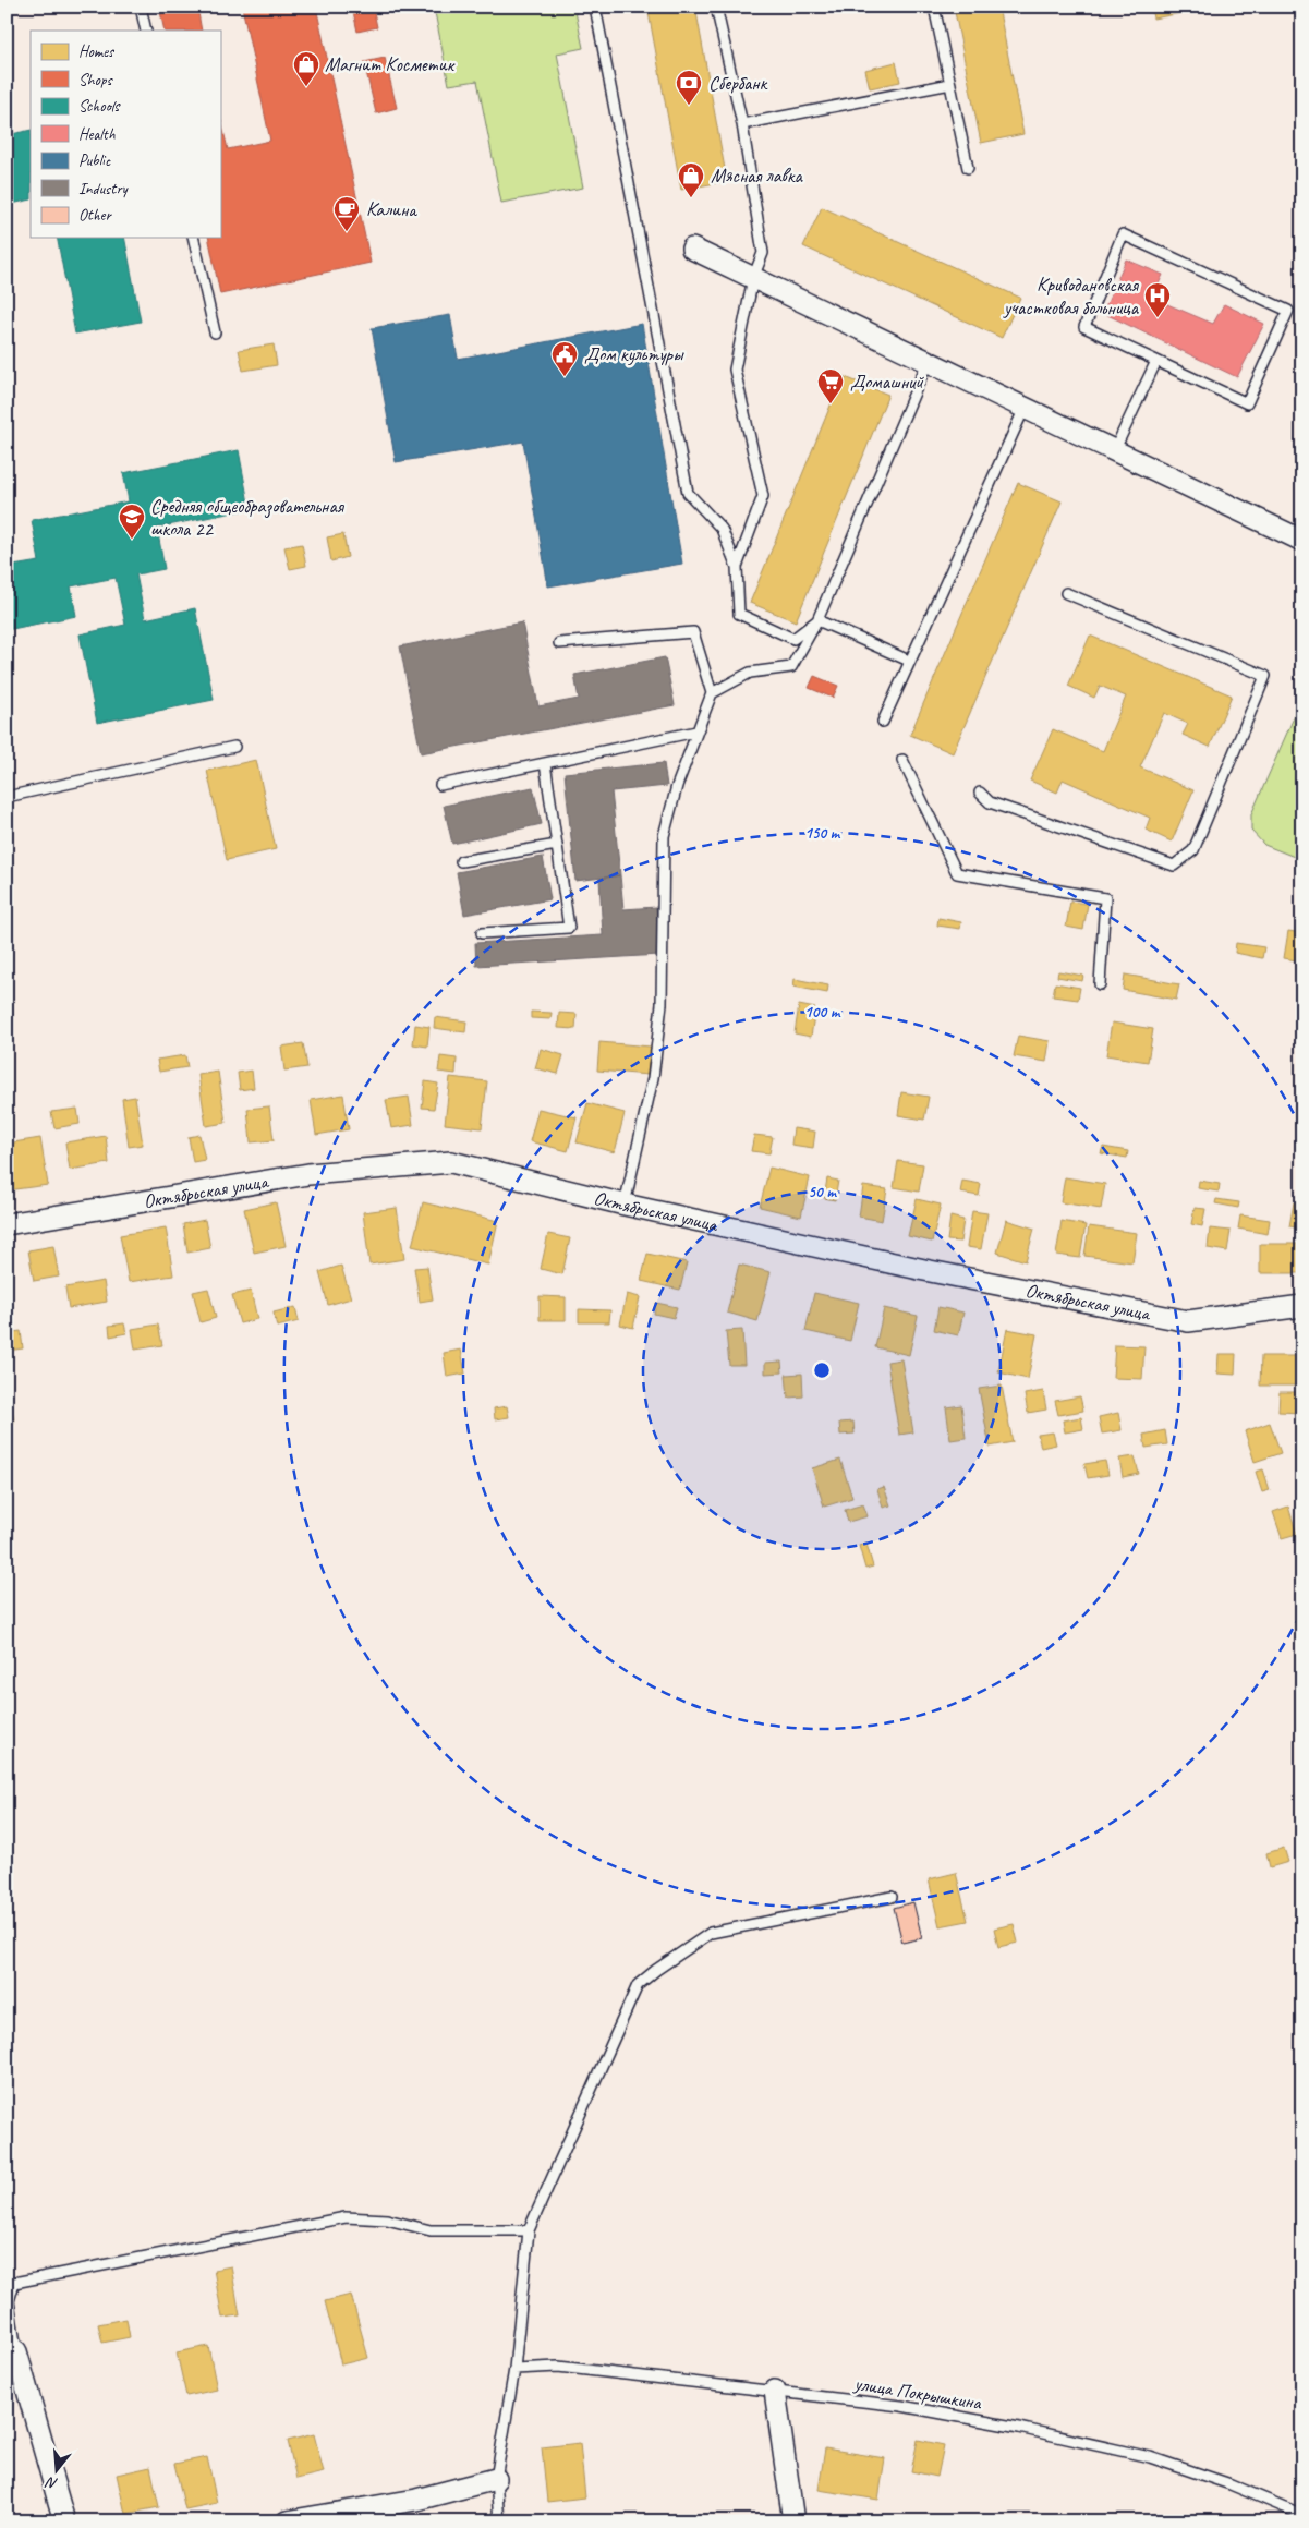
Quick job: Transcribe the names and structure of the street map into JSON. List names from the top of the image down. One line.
{"streets":{"street":["Октябрьская улица"],"lane":["улица Покрышкина"]},"places":{"shop":["Магнит Косметик","Мясная лавка"],"bank":["Сбербанк"],"cafe":["Калина"],"hospital":["Криводановская участковая больница"],"public building":["Дом культуры"],"supermarket":["Домашний"],"school or university":["Средняя общеобразовательная школа 22"]},"legend":["Homes","Shops","Schools","Health","Public","Industry","Other"],"north":"bottom","rings":["150 m","100 m","50 m"]}
